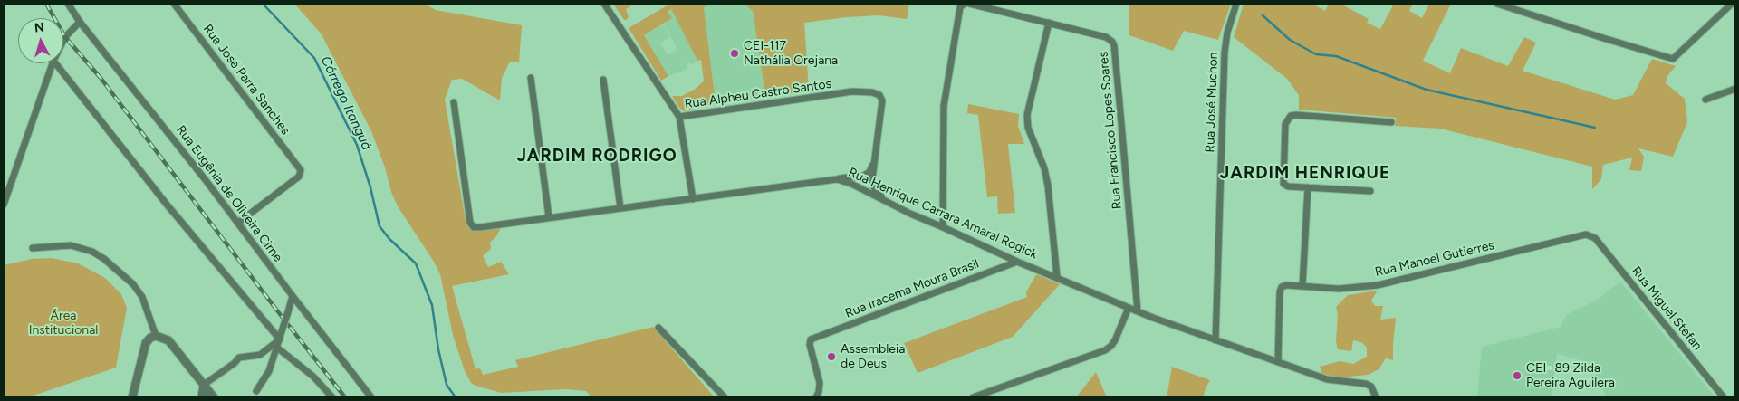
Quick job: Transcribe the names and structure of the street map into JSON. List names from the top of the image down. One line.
{"streets":{"street":["Rua José Parra Sanches","Rua Alpheu Castro Santos","Rua José Muchon","Rua Francisco Lopes Soares","Rua Eugênia de Oliveira Cirne","Rua Henrique Carrara Amaral Rogick","Rua Manoel Gutierres","Rua Iracema Moura Brasil","Rua Miguel Stefan"]},"crossings":[["Rua José Parra Sanches","Rua Eugênia de Oliveira Cirne"],["Rua Alpheu Castro Santos","Rua Henrique Carrara Amaral Rogick"],["Rua José Muchon","Rua Henrique Carrara Amaral Rogick"],["Rua Francisco Lopes Soares","Rua Henrique Carrara Amaral Rogick"],["Rua Henrique Carrara Amaral Rogick","Rua Manoel Gutierres"],["Rua Henrique Carrara Amaral Rogick","Rua Iracema Moura Brasil"],["Rua Manoel Gutierres","Rua Miguel Stefan"]],"districts":["JARDIM RODRIGO","JARDIM HENRIQUE"],"water":["Córrego Itanguá"],"parks":["Área Institucional"],"places":["CEI-117 Nathália Orejana","Assembleia de Deus","CEI- 89 Zilda Pereira Aguilera"],"north":"top"}
